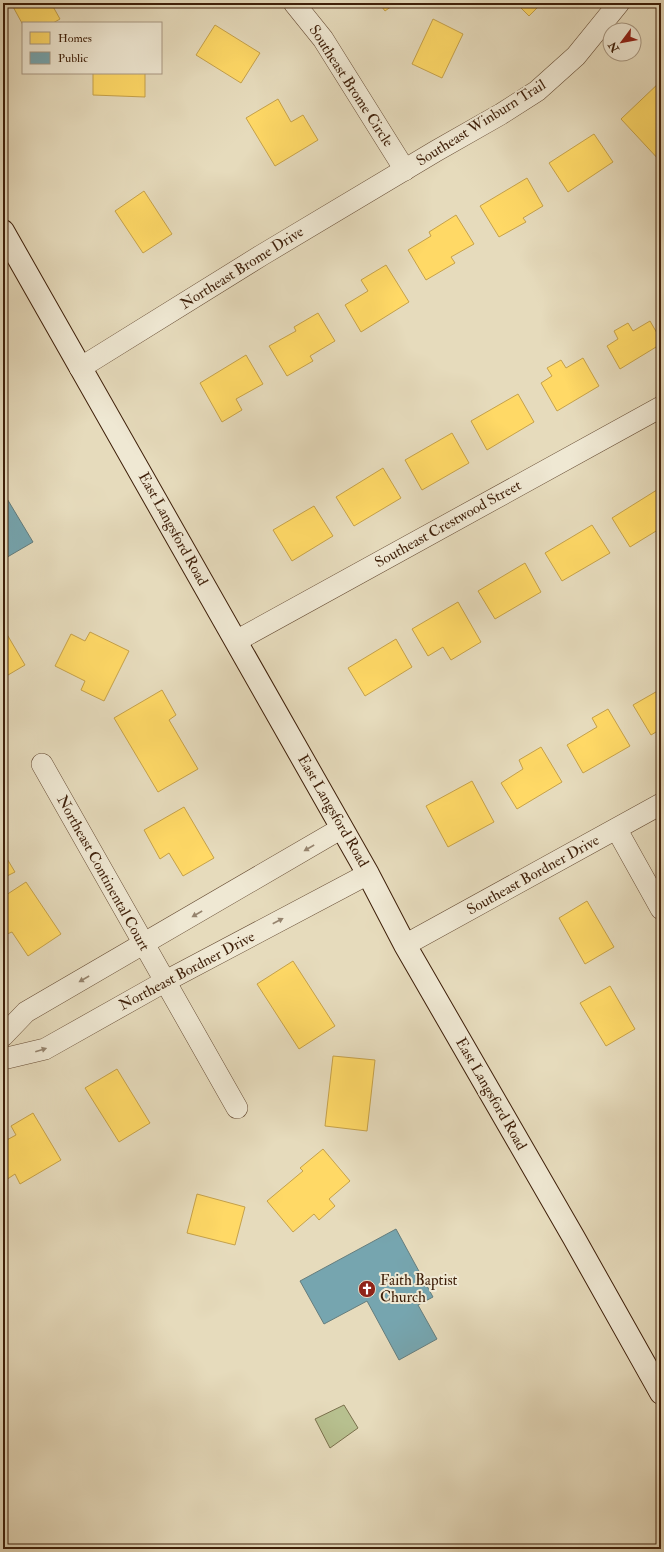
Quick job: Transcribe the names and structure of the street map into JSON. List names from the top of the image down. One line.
{"streets":{"street":["Southeast Brome Circle","Southeast Winburn Trail","Northeast Brome Drive","Southeast Crestwood Street","East Langsford Road","Northeast Continental Court","Southeast Bordner Drive","Northeast Bordner Drive"]},"crossings":[["Southeast Brome Circle","Southeast Winburn Trail"],["Southeast Brome Circle","Northeast Brome Drive"],["Southeast Winburn Trail","Northeast Brome Drive"],["Northeast Brome Drive","East Langsford Road"],["Southeast Crestwood Street","East Langsford Road"],["East Langsford Road","Southeast Bordner Drive"],["East Langsford Road","Northeast Bordner Drive"],["Northeast Continental Court","Northeast Bordner Drive"]],"places":{"church":["Faith Baptist Church"]},"legend":["Homes","Public"],"north":"bottom left"}
